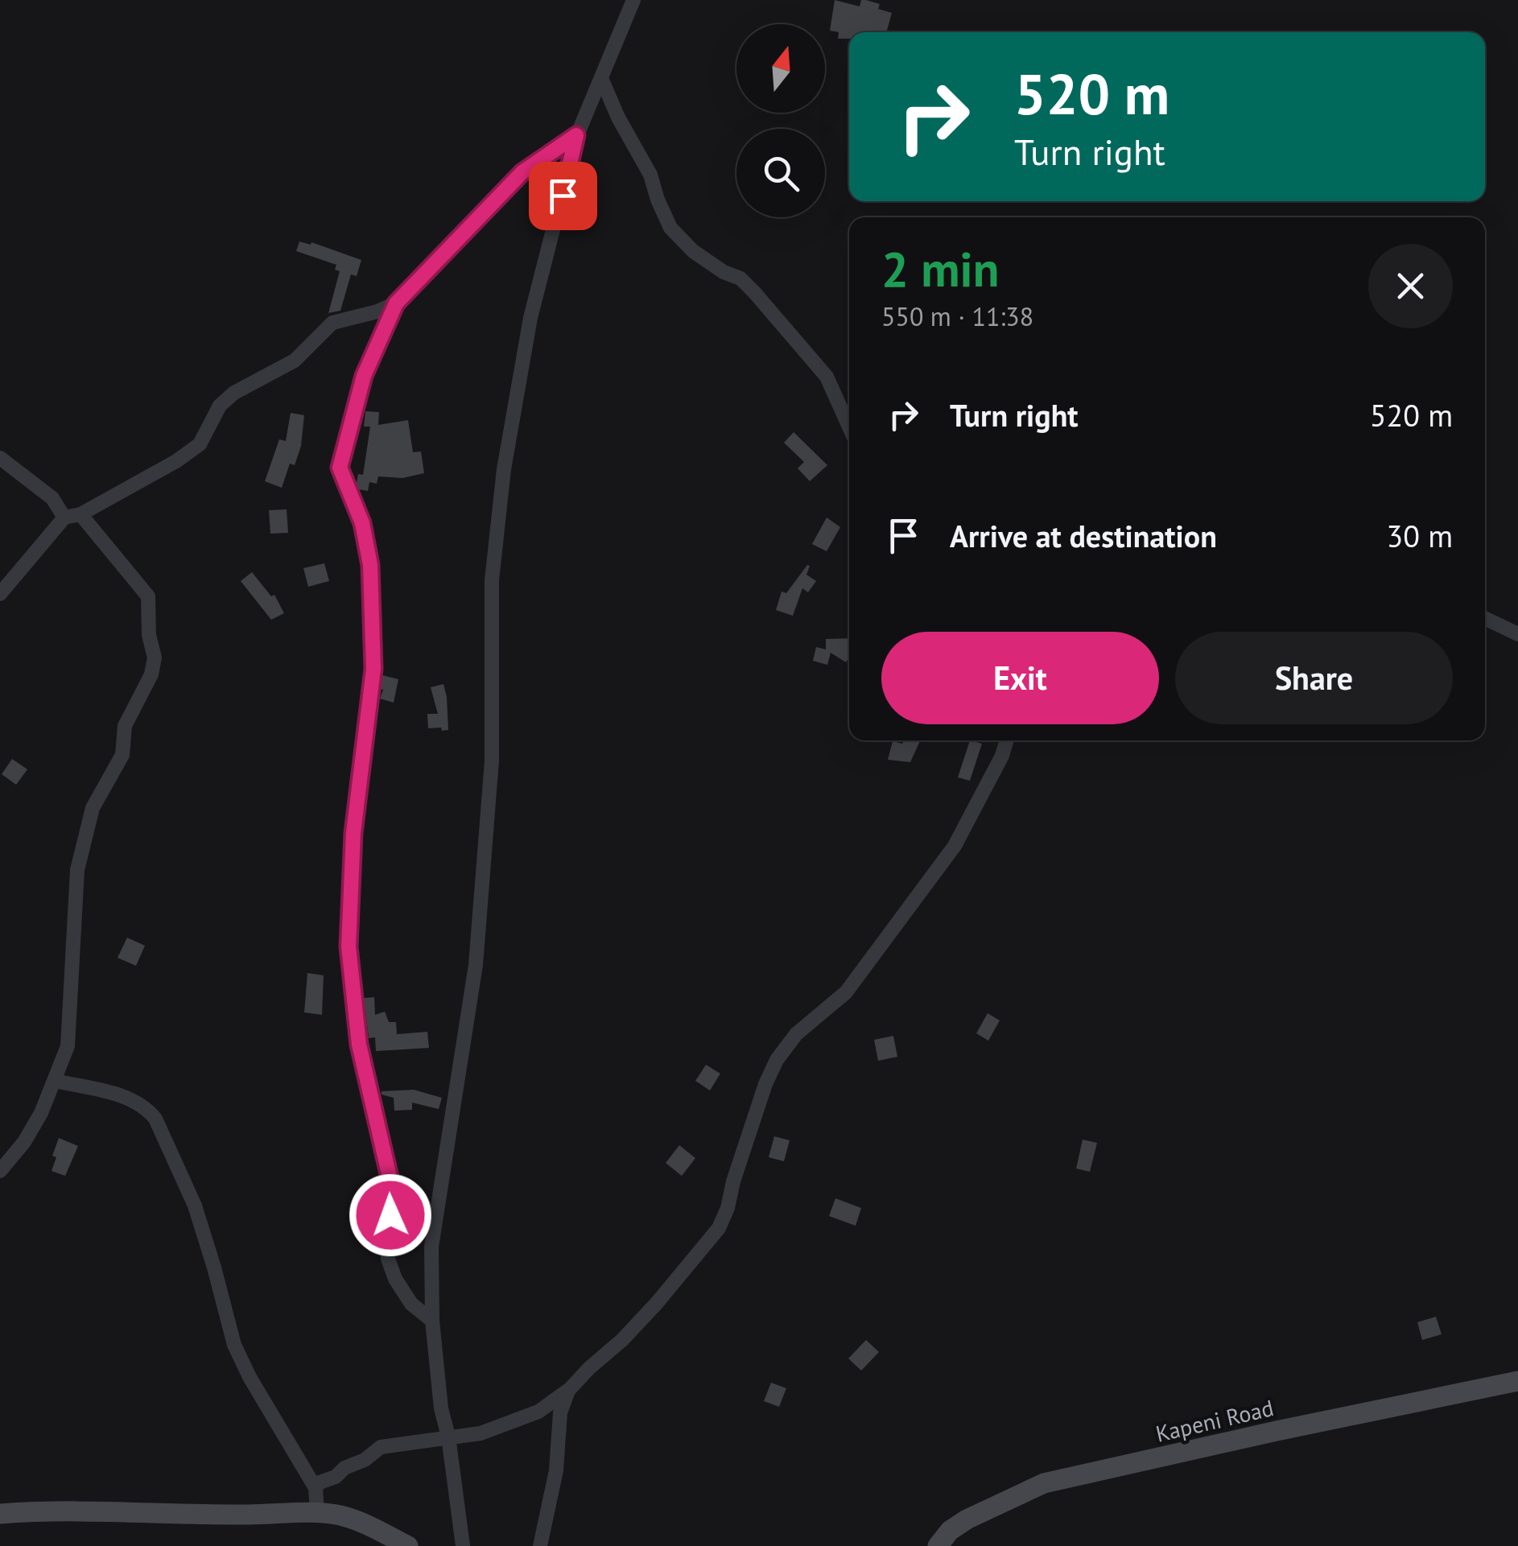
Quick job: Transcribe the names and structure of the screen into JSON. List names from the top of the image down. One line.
{"streets":{"main road":["Kapeni Road"]},"north":"top","page":{"turn":["520 m","Turn right"],"heading":["2 min","550 m · 11:38"],"list":[{"name":"Turn right","value":"520 m"},{"name":"Arrive at destination","value":"30 m"}],"buttons":["Exit","Share"]}}
